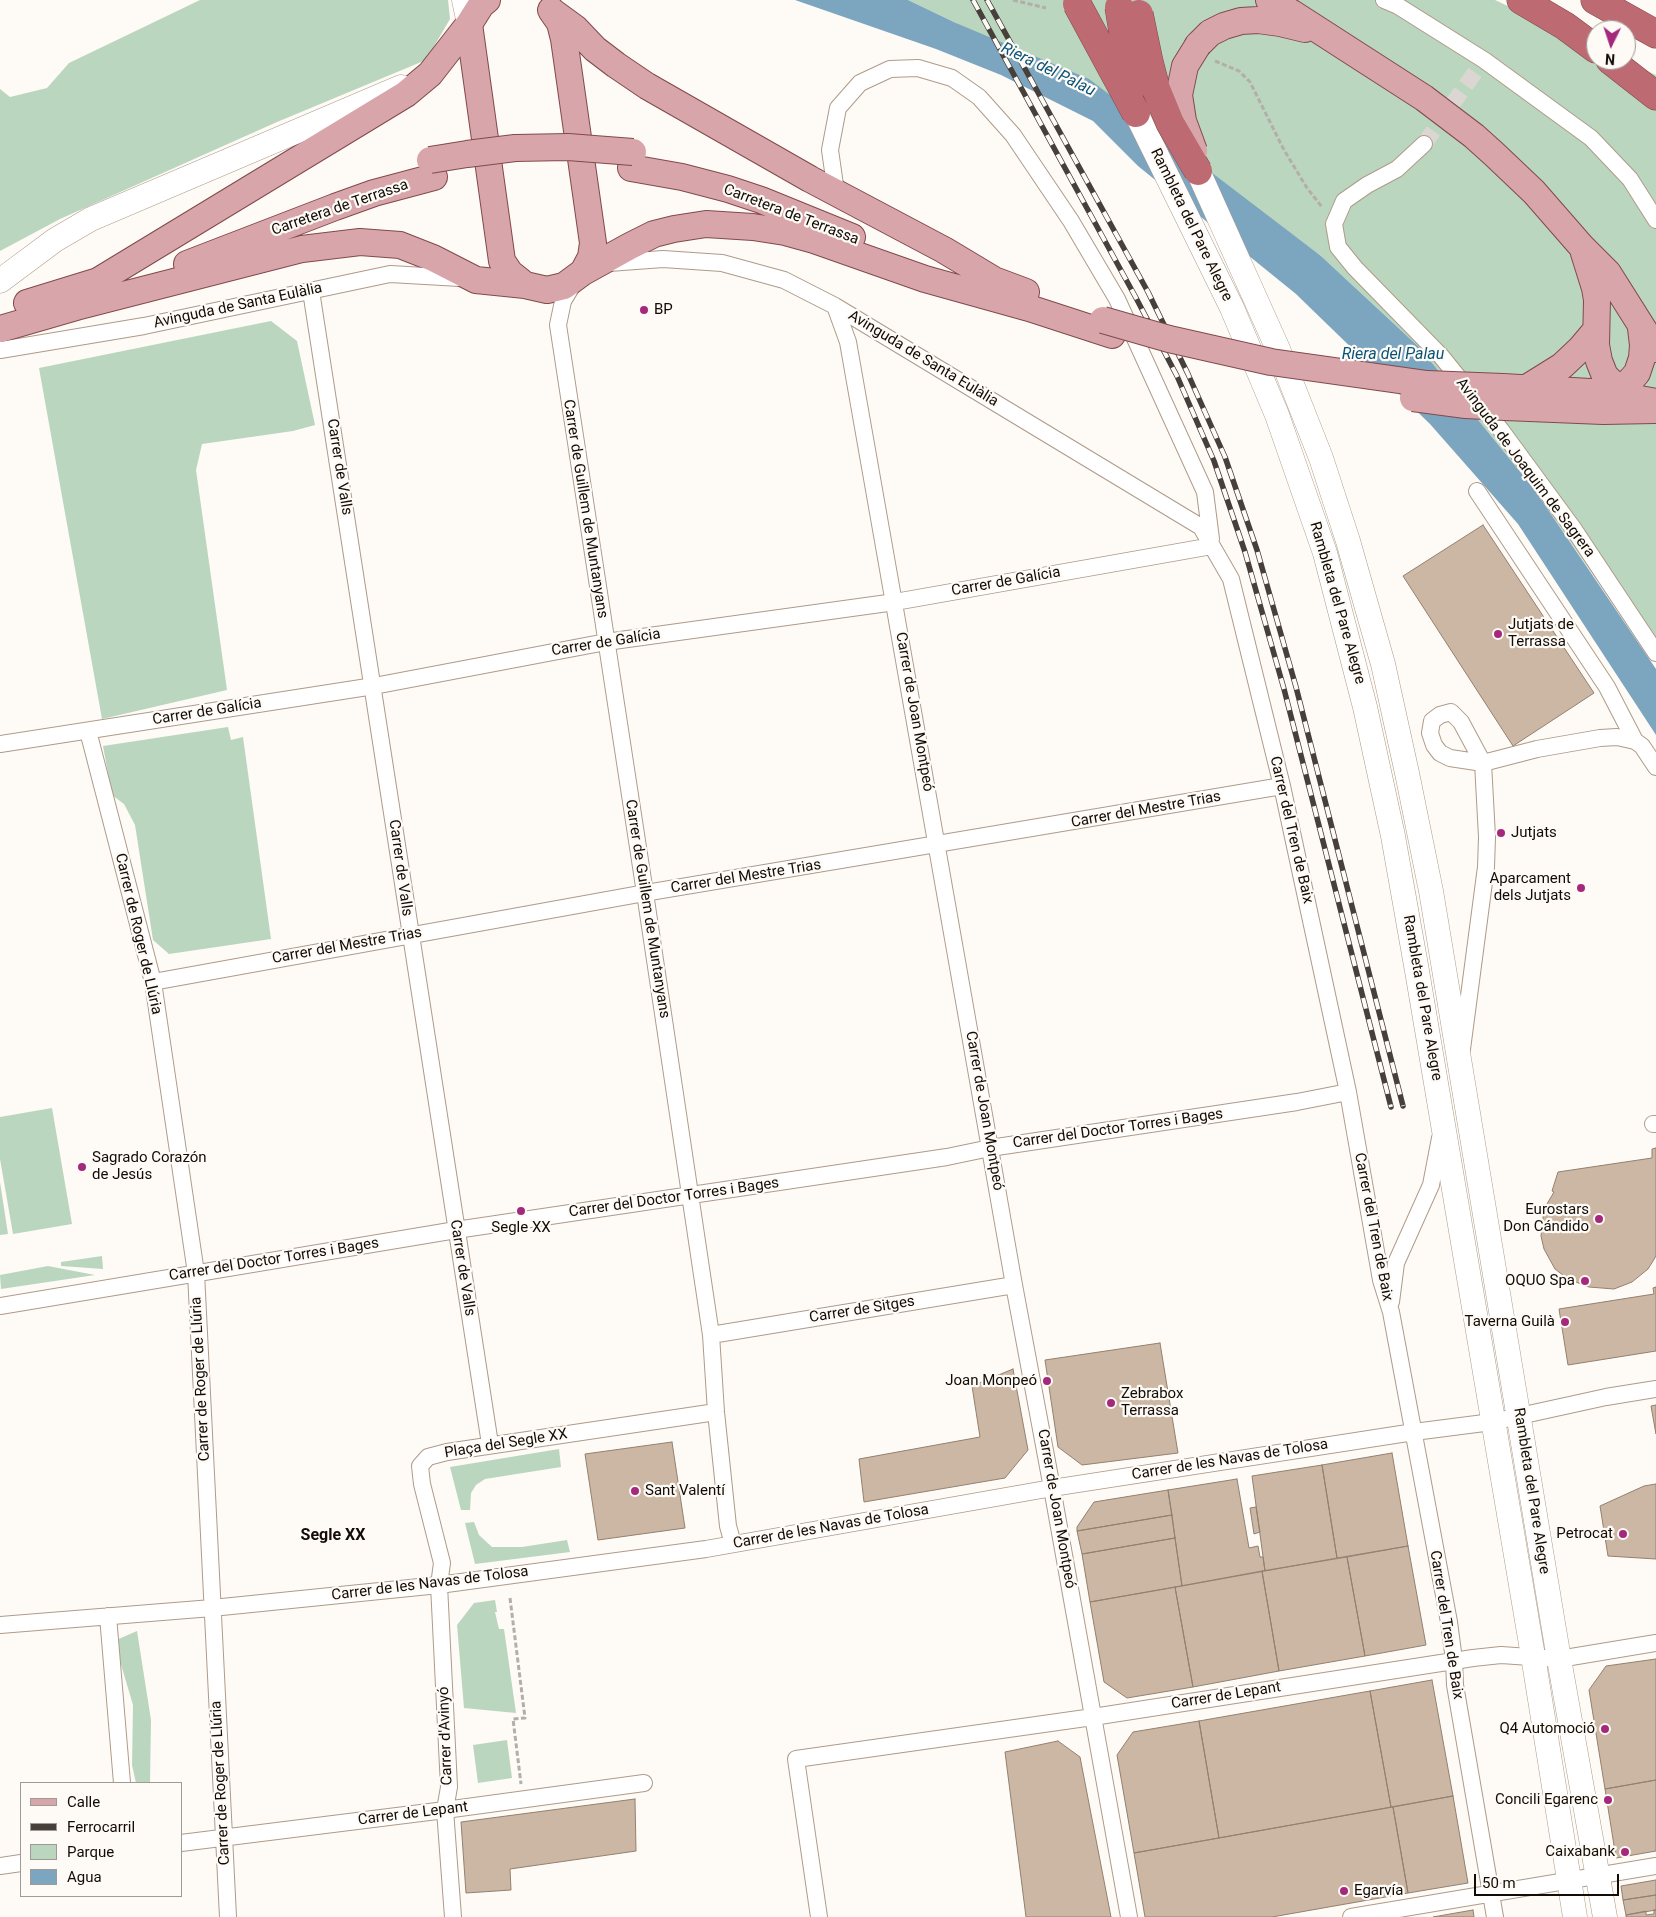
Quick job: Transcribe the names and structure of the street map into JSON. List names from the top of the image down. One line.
{"streets":{"main road":["Carretera de Terrassa","Rambleta del Pare Alegre"],"street":["Avinguda de Santa Eulàlia","Carrer de Valls","Avinguda de Joaquim de Sagrera","Carrer de Guillem de Muntanyans","Carrer de Galícia","Carrer de Joan Montpeó","Carrer del Mestre Trias","Carrer del Tren de Baix","Carrer de Roger de Llúria","Carrer del Doctor Torres i Bages","Carrer de Sitges","Plaça del Segle XX","Carrer de les Navas de Tolosa","Carrer de Lepant","Carrer d'Avinyó"]},"crossings":[["Rambleta del Pare Alegre","Carrer del Tren de Baix"],["Rambleta del Pare Alegre","Carrer de les Navas de Tolosa"],["Rambleta del Pare Alegre","Carrer de Lepant"],["Avinguda de Santa Eulàlia","Carrer de Valls"],["Avinguda de Santa Eulàlia","Carrer de Guillem de Muntanyans"],["Avinguda de Santa Eulàlia","Carrer de Galícia"],["Avinguda de Santa Eulàlia","Carrer de Joan Montpeó"],["Avinguda de Santa Eulàlia","Carrer del Tren de Baix"],["Carrer de Valls","Carrer de Galícia"],["Carrer de Valls","Carrer del Mestre Trias"],["Carrer de Valls","Carrer del Doctor Torres i Bages"],["Carrer de Valls","Plaça del Segle XX"],["Carrer de Guillem de Muntanyans","Carrer de Galícia"],["Carrer de Guillem de Muntanyans","Carrer del Mestre Trias"],["Carrer de Guillem de Muntanyans","Carrer del Doctor Torres i Bages"],["Carrer de Guillem de Muntanyans","Carrer de Sitges"],["Carrer de Guillem de Muntanyans","Plaça del Segle XX"],["Carrer de Guillem de Muntanyans","Carrer de les Navas de Tolosa"],["Carrer de Galícia","Carrer de Joan Montpeó"],["Carrer de Galícia","Carrer del Tren de Baix"],["Carrer de Galícia","Carrer de Roger de Llúria"],["Carrer de Joan Montpeó","Carrer del Mestre Trias"],["Carrer de Joan Montpeó","Carrer del Doctor Torres i Bages"],["Carrer de Joan Montpeó","Carrer de Sitges"],["Carrer de Joan Montpeó","Carrer de les Navas de Tolosa"],["Carrer de Joan Montpeó","Carrer de Lepant"],["Carrer del Mestre Trias","Carrer del Tren de Baix"],["Carrer del Mestre Trias","Carrer de Roger de Llúria"],["Carrer del Tren de Baix","Carrer del Doctor Torres i Bages"],["Carrer del Tren de Baix","Carrer de les Navas de Tolosa"],["Carrer del Tren de Baix","Carrer de Lepant"],["Carrer de Roger de Llúria","Carrer del Doctor Torres i Bages"],["Carrer de Roger de Llúria","Carrer de les Navas de Tolosa"],["Carrer de Roger de Llúria","Carrer de Lepant"],["Plaça del Segle XX","Carrer de les Navas de Tolosa"],["Plaça del Segle XX","Carrer d'Avinyó"],["Carrer de les Navas de Tolosa","Carrer d'Avinyó"],["Carrer de Lepant","Carrer d'Avinyó"]],"districts":["Segle XX"],"water":["Riera del Palau"],"places":["BP","Jutjats de Terrassa","Jutjats","Aparcament dels Jutjats","Sagrado Corazón de Jesús","Segle XX","Eurostars Don Cándido","OQUO Spa","Taverna Guilà","Joan Monpeó","Zebrabox Terrassa","Sant Valentí","Petrocat","Q4 Automoció","Concili Egarenc","Caixabank","Egarvía"],"legend":["Calle","Ferrocarril","Parque","Agua"],"scale_bar":"50 m","north":"bottom"}
